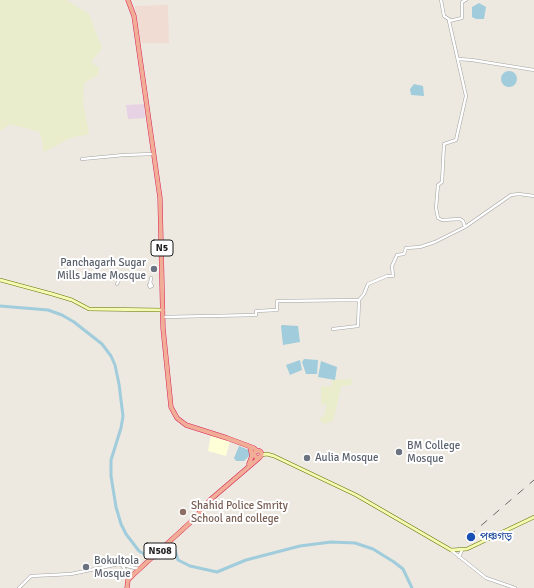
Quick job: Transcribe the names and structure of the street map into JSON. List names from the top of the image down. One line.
{"streets":{"highway":["N5","N508"]},"places":["Panchagarh Sugar Mills Jame Mosque","BM College Mosque","Aulia Mosque","Shahid Police Smrity School and college","পঞ্চগড়","Bokultola Mosque"]}
